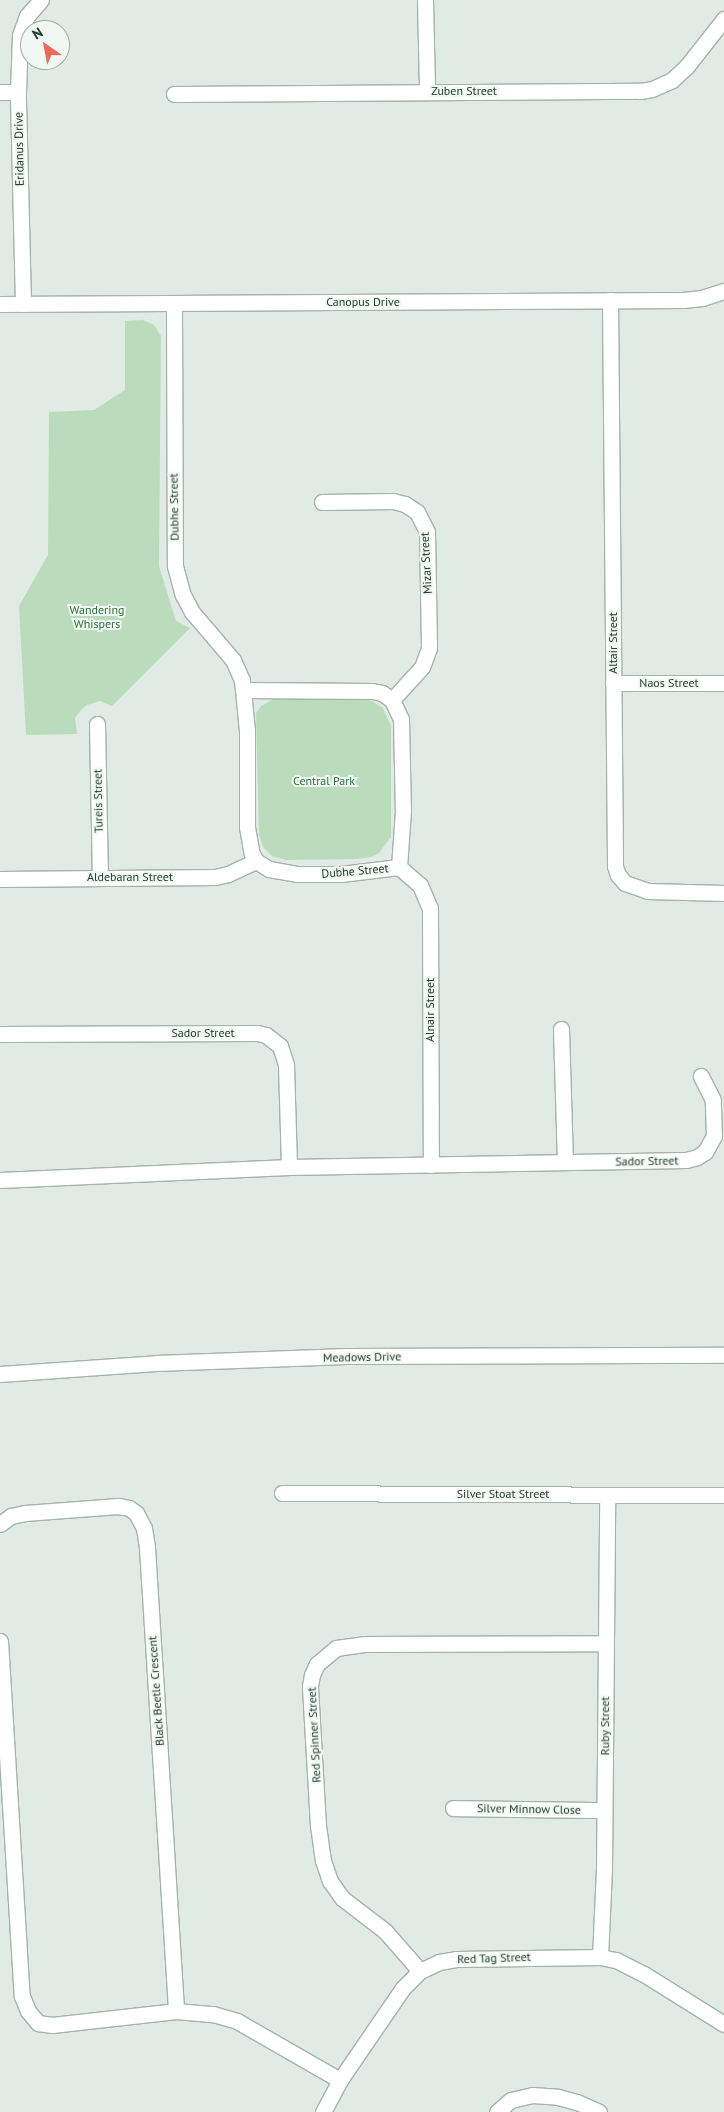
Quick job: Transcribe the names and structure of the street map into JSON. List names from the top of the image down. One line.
{"streets":{"street":["Zuben Street","Eridanus Drive","Canopus Drive","Dubhe Street","Mizar Street","Altair Street","Naos Street","Tureis Street","Aldebaran Street","Alnair Street","Sador Street","Meadows Drive","Silver Stoat Street","Black Beetle Crescent","Ruby Street","Red Spinner Street","Silver Minnow Close","Red Tag Street"]},"crossings":[["Eridanus Drive","Canopus Drive"],["Canopus Drive","Dubhe Street"],["Canopus Drive","Altair Street"],["Dubhe Street","Mizar Street"],["Dubhe Street","Aldebaran Street"],["Dubhe Street","Alnair Street"],["Altair Street","Naos Street"],["Tureis Street","Aldebaran Street"],["Alnair Street","Sador Street"],["Silver Stoat Street","Ruby Street"],["Ruby Street","Red Spinner Street"],["Ruby Street","Silver Minnow Close"],["Ruby Street","Red Tag Street"],["Red Spinner Street","Red Tag Street"]],"parks":["Wandering Whispers","Central Park"],"north":"top left"}
